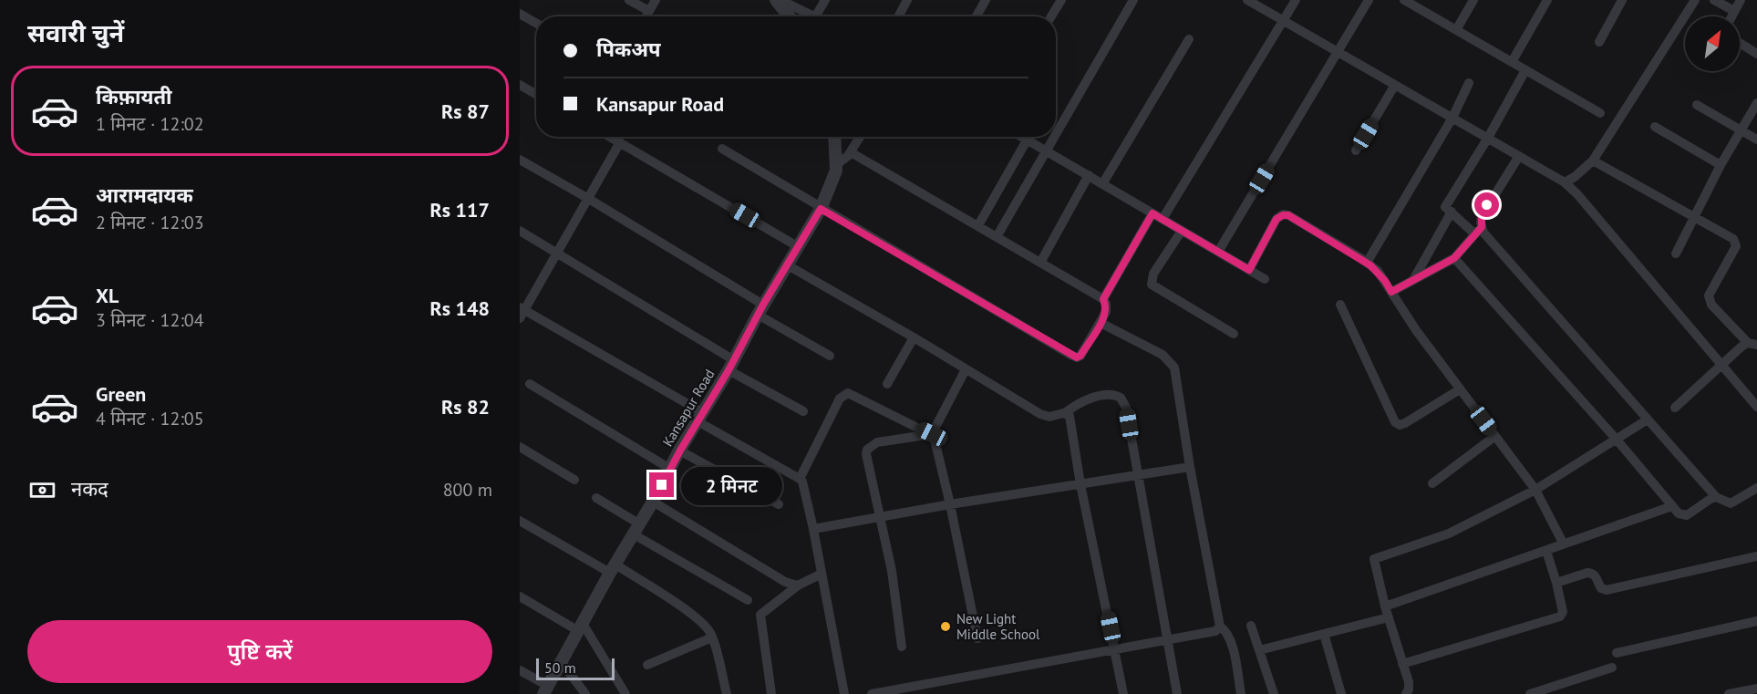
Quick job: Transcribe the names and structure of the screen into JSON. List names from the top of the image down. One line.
{"streets":{"street":["Kansapur Road"]},"places":["New Light Middle School"],"scale_bar":"50 m","north":"top right","page":{"heading":"सवारी चुनें","banner":["पिकअप","Kansapur Road"],"list":[{"name":"किफ़ायती","note":"1 मिनट · 12:02","value":"Rs 87"},{"name":"आरामदायक","note":"2 मिनट · 12:03","value":"Rs 117"},{"name":"XL","note":"3 मिनट · 12:04","value":"Rs 148"},{"name":"Green","note":"4 मिनट · 12:05","value":"Rs 82"}],"pay":["नकद","800 m"],"bubble":"2 मिनट","buttons":"पुष्टि करें","scale":"50 m"}}
